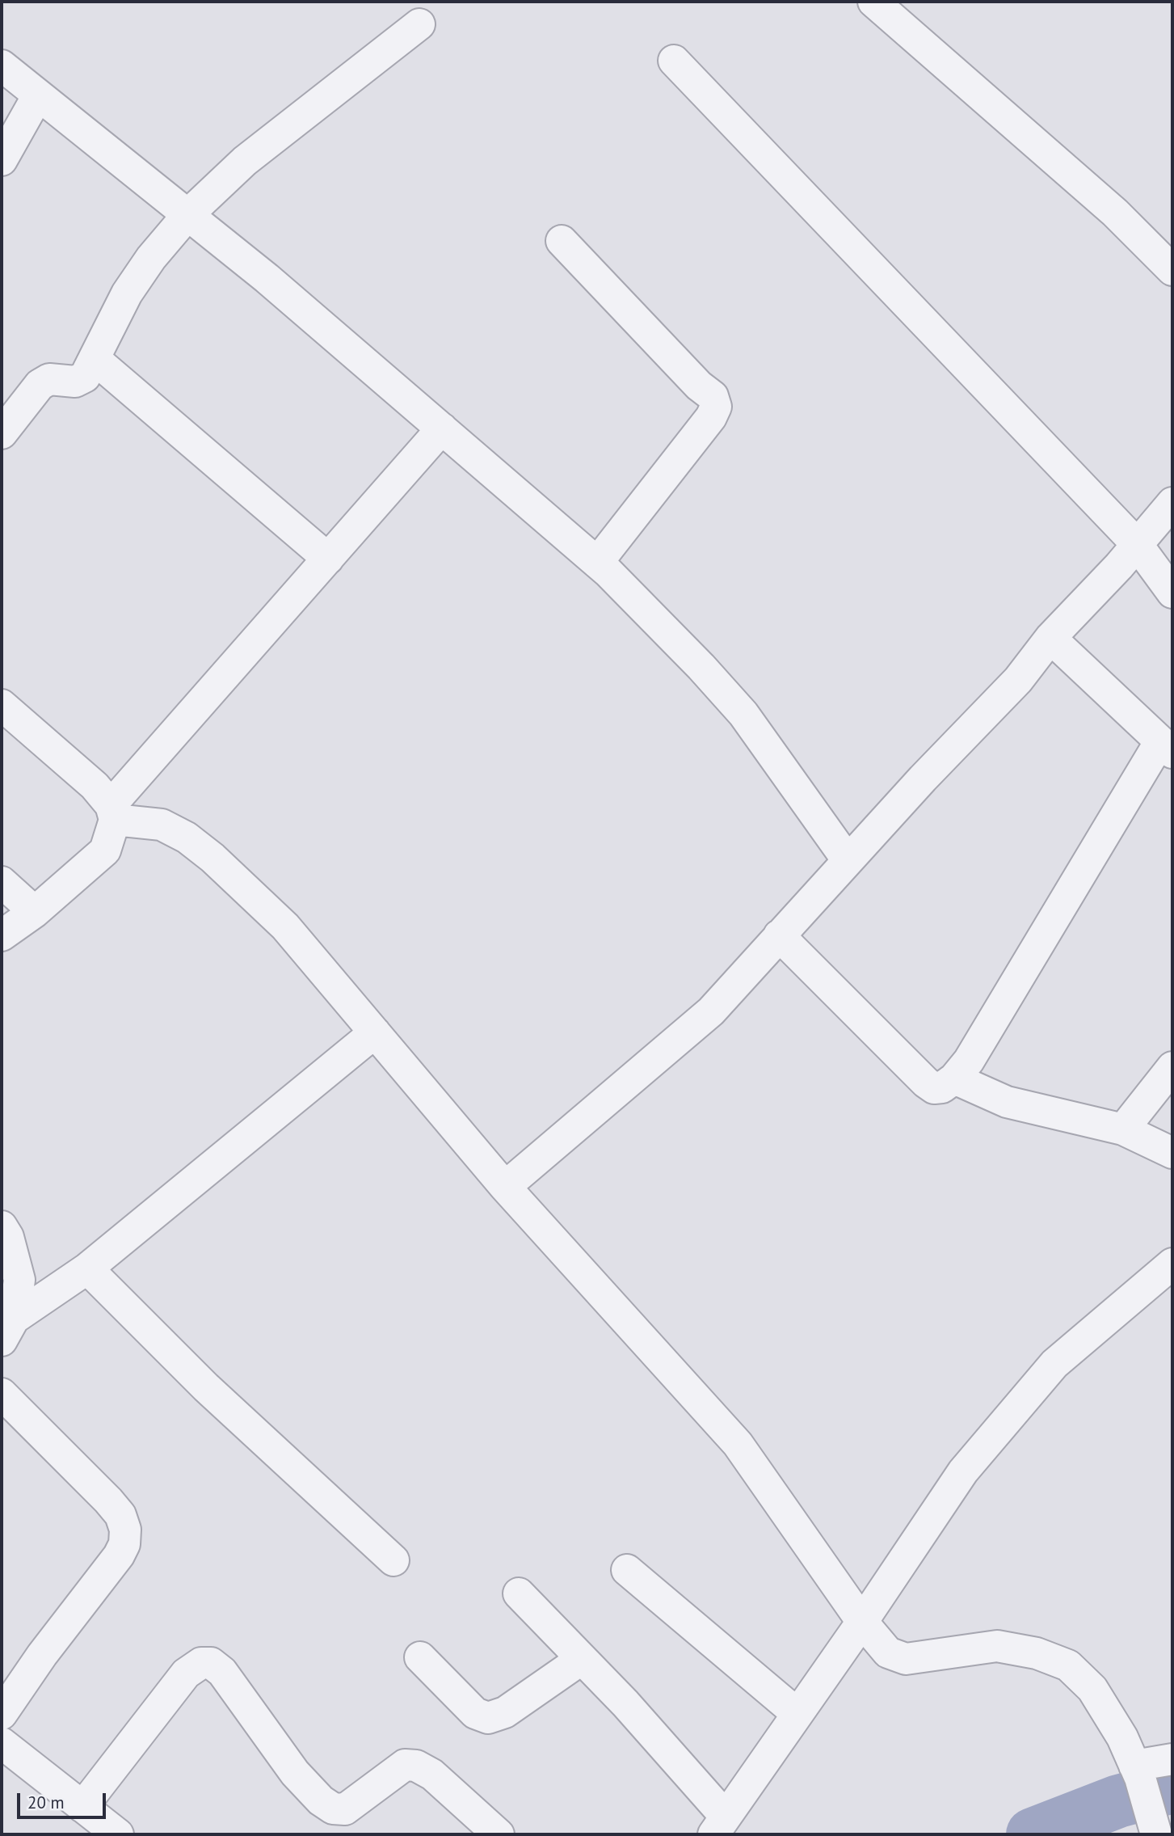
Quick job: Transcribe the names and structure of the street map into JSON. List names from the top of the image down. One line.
{"scale_bar":"20 m"}
